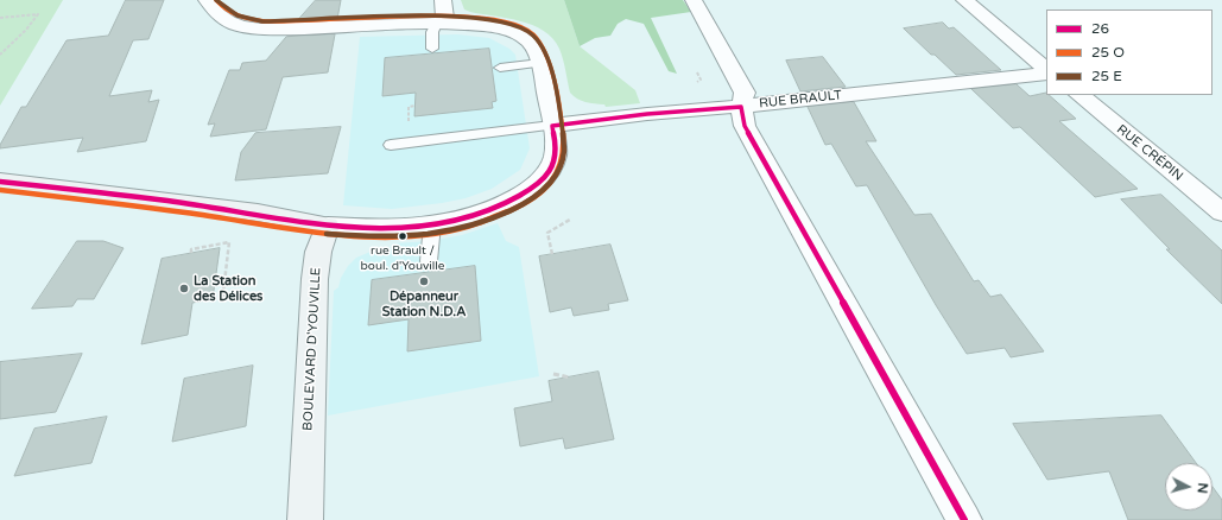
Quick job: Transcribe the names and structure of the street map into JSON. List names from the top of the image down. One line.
{"streets":{"street":["RUE BRAULT","RUE CRÉPIN","BOULEVARD D'YOUVILLE"]},"places":["rue Brault / boul. d'Youville","Dépanneur Station N.D.A","La Station des Délices"],"lines":["transit line 26"],"legend":["26","25 O","25 E"],"north":"right"}
